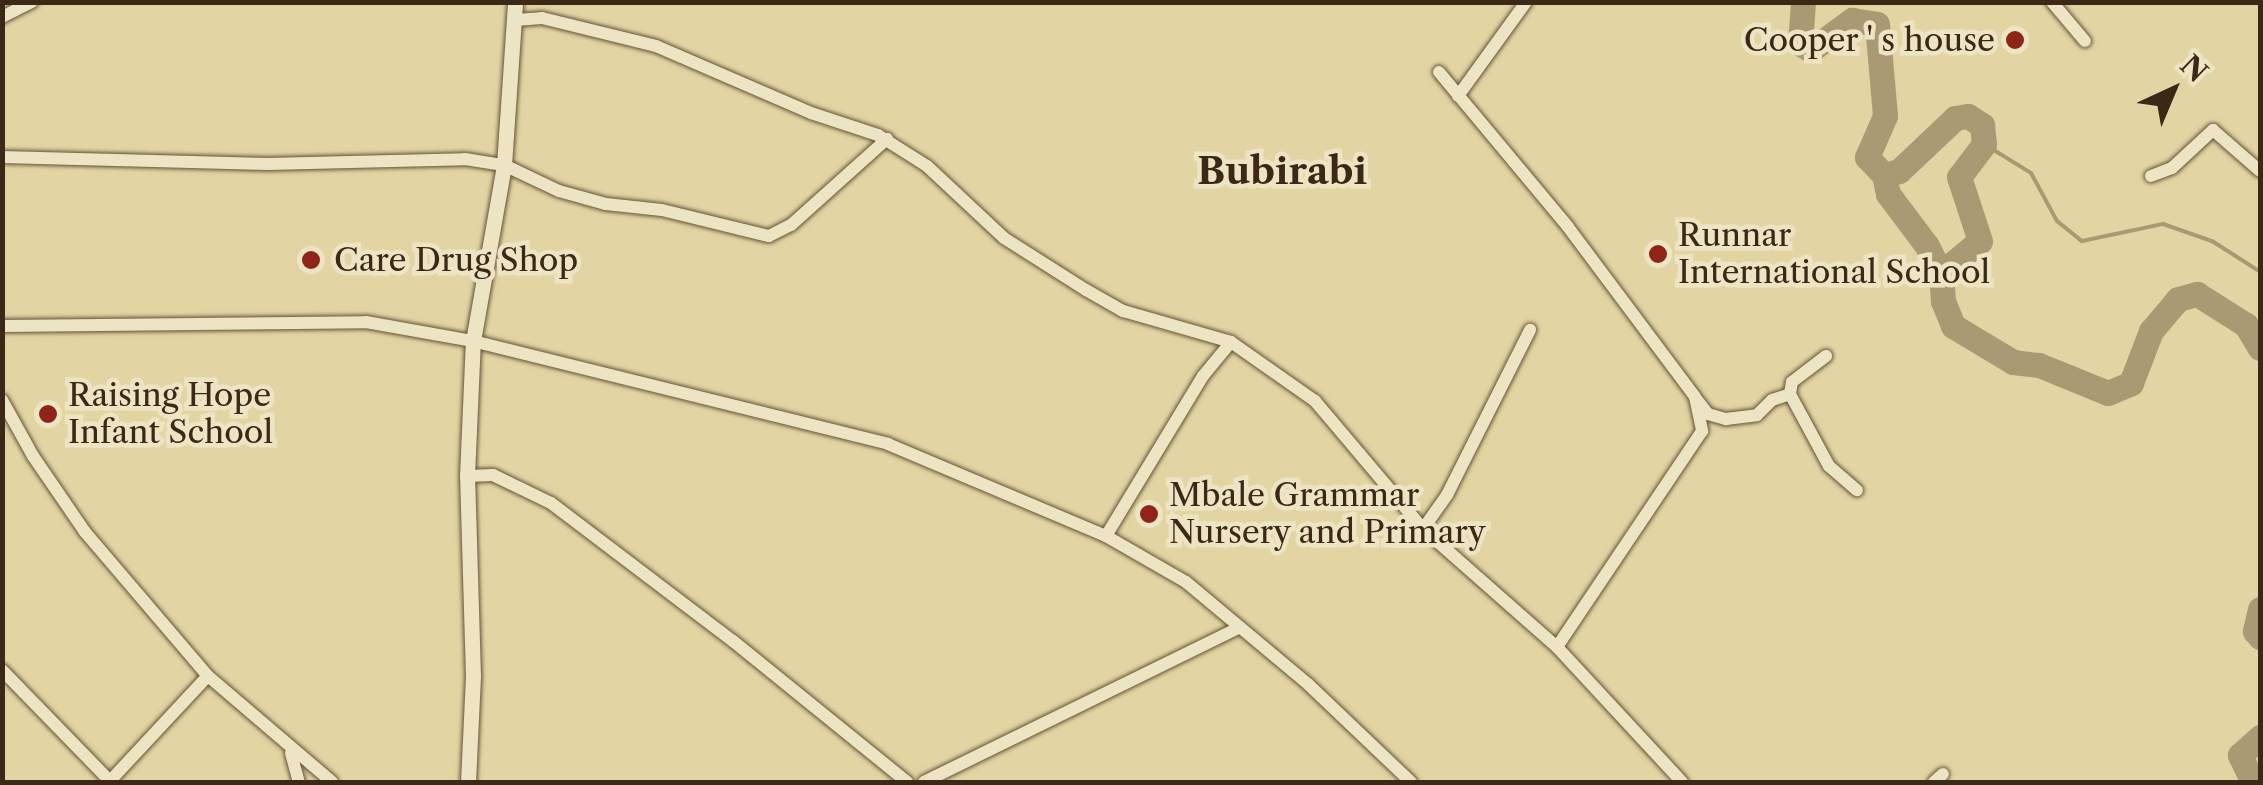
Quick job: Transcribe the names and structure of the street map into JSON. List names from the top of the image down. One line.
{"districts":["Bubirabi"],"places":["Cooper ' s house","Runnar International School","Care Drug Shop","Raising Hope Infant School","Mbale Grammar Nursery and Primary"],"north":"top right"}
